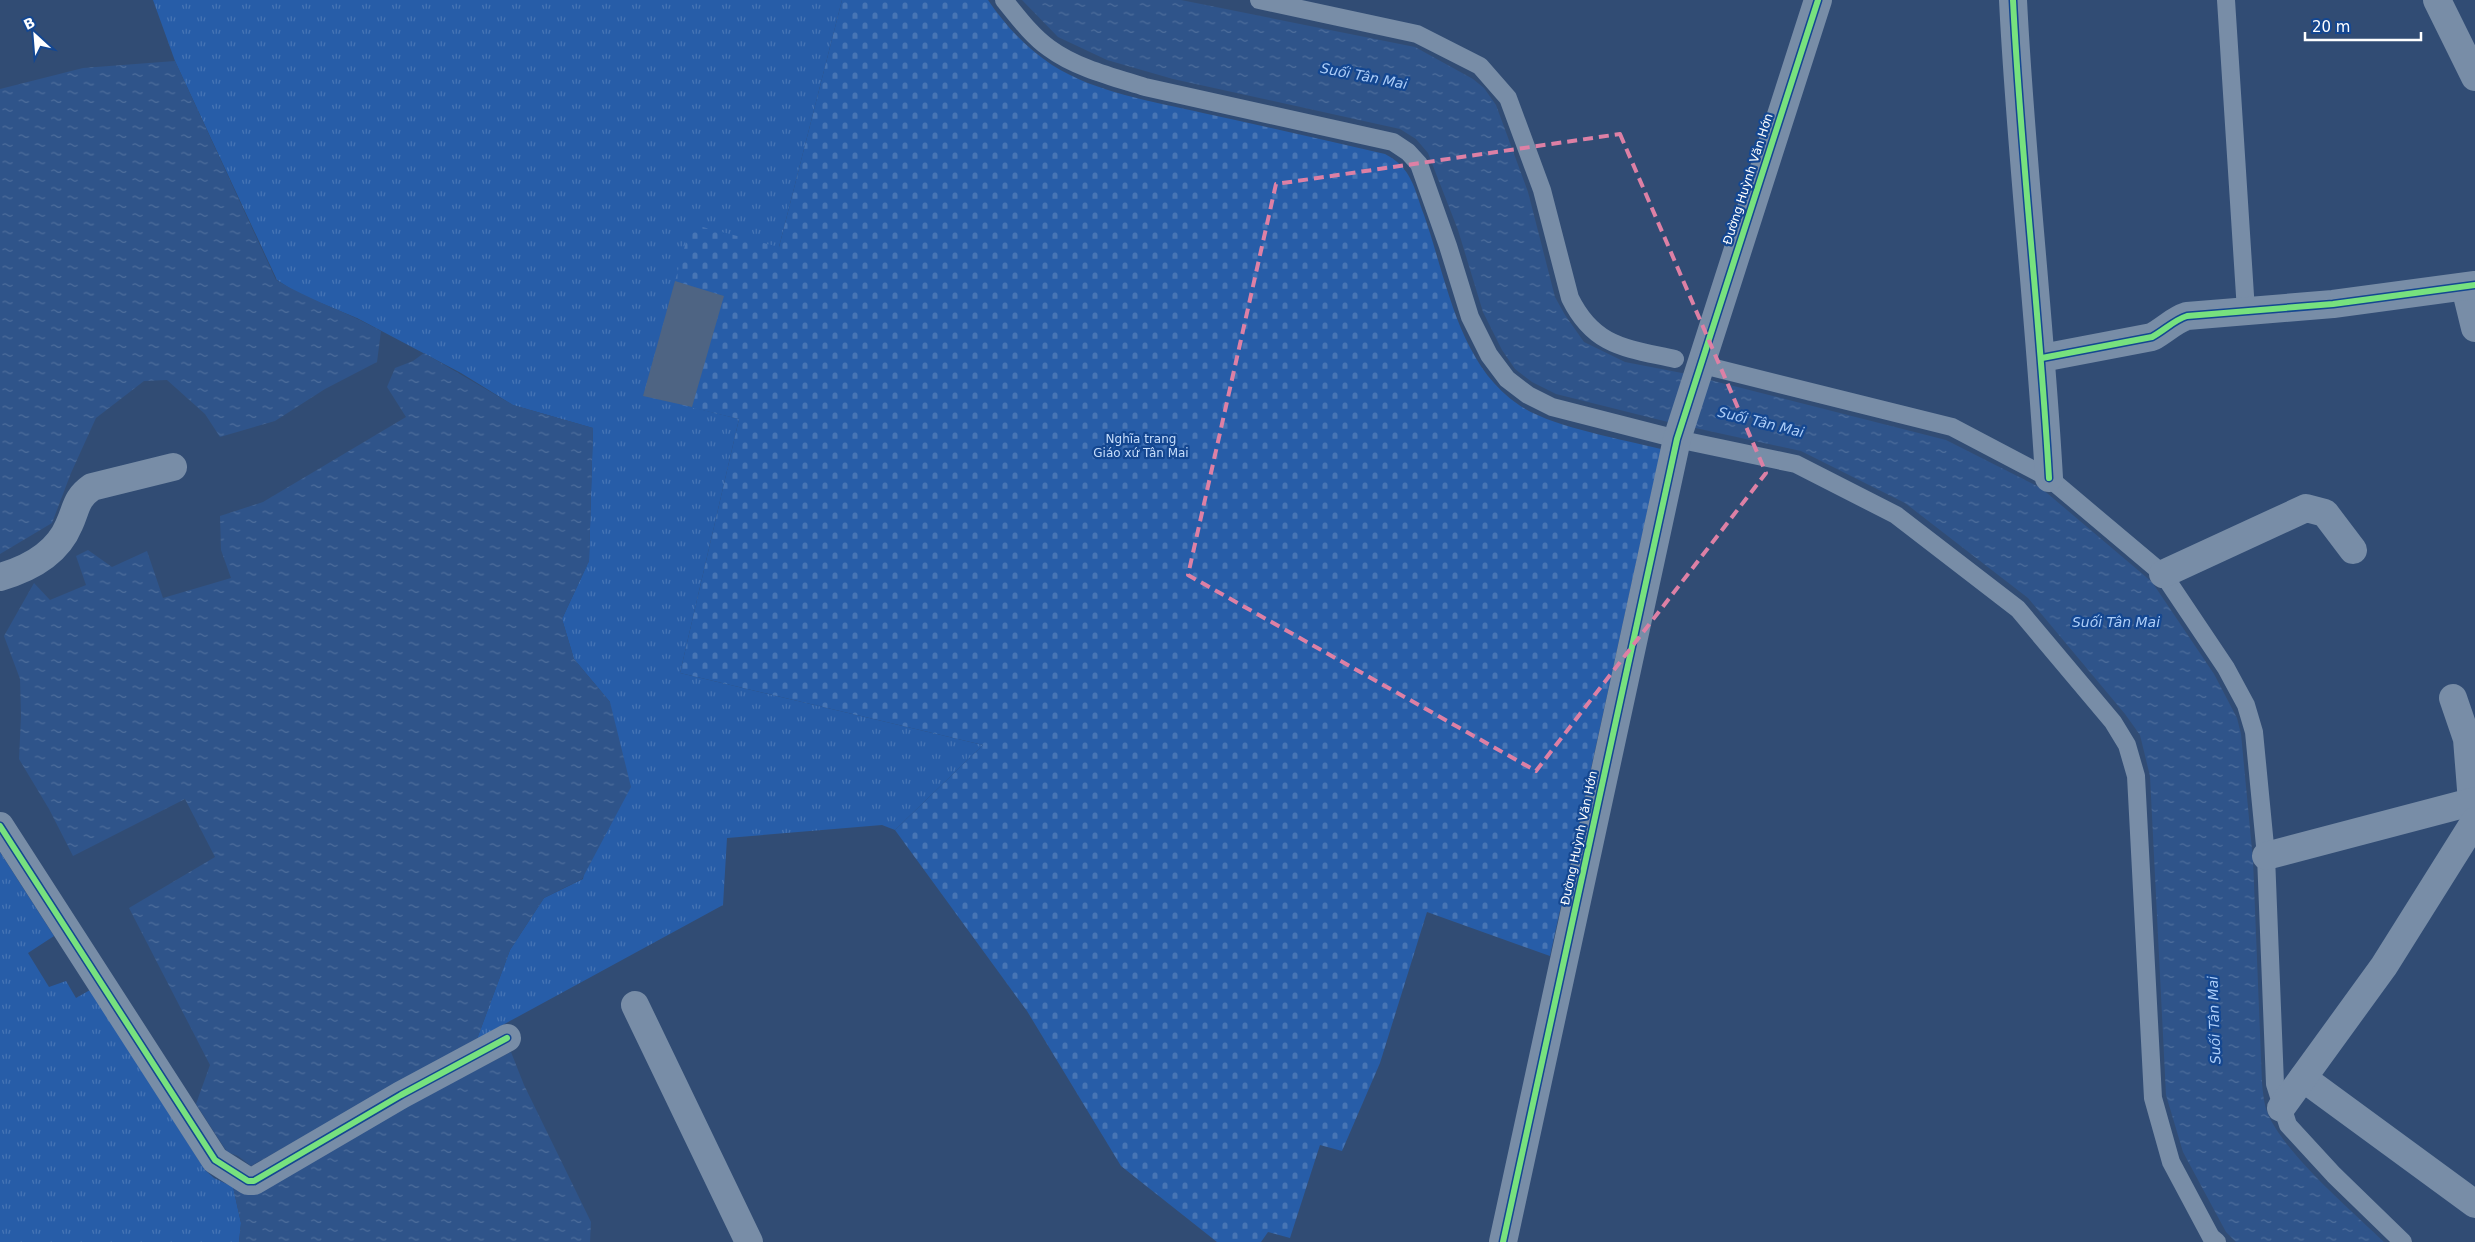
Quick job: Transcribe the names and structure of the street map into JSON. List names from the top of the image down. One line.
{"streets":{"street":["Đường Huỳnh Văn Hớn"]},"water":["Suối Tân Mai"],"parks":["Nghĩa trang Giáo xứ Tân Mai"],"scale_bar":"20 m","north":"top left"}
